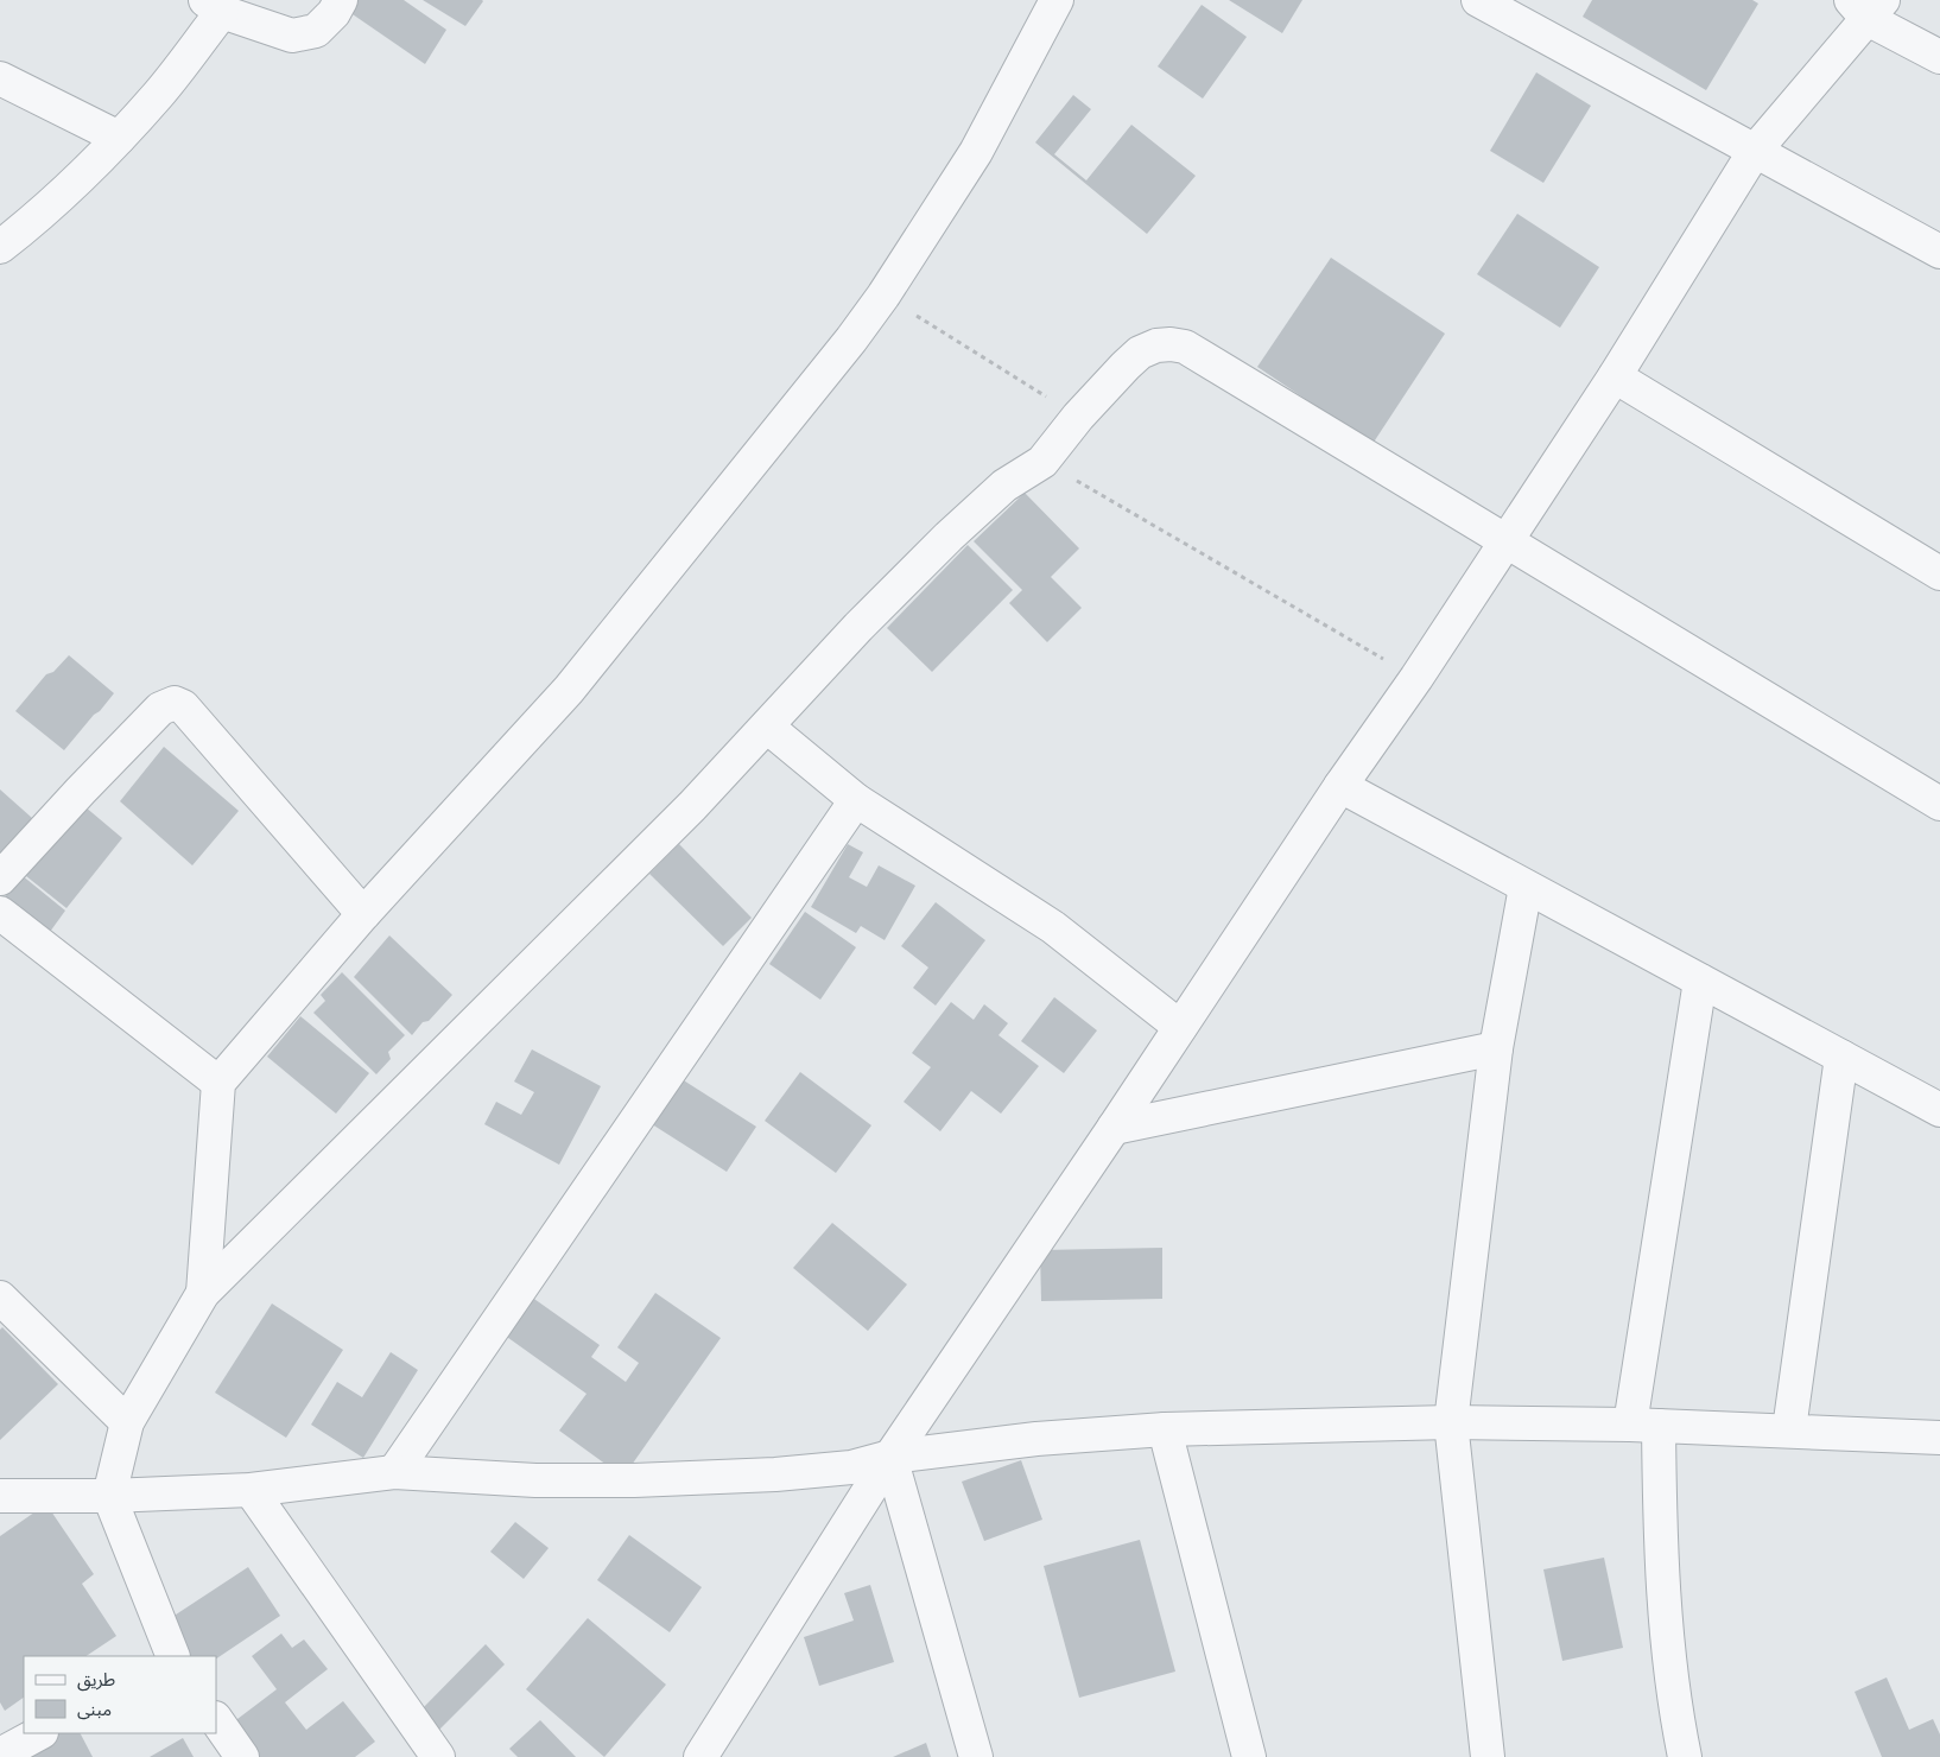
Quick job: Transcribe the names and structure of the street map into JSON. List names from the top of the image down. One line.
{"legend":["طريق","مبنى"]}
